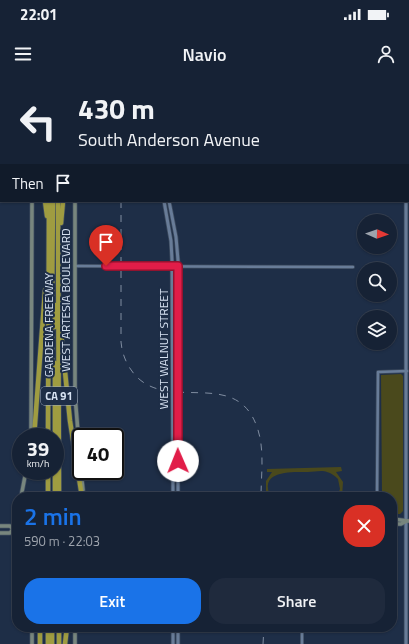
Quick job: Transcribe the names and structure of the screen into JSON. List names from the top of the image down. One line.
{"streets":{"highway":["GARDENA FREEWAY","CA 91"],"main road":["WEST ARTESIA BOULEVARD"],"street":["WEST WALNUT STREET"]},"north":"right","page":{"status":"22:01","header":"Navio","turn":["430 m","South Anderson Avenue"],"then":"Then","speed":"39 km/h","limit":"40","heading":["2 min","590 m · 22:03"],"buttons":["Exit","Share"]}}
